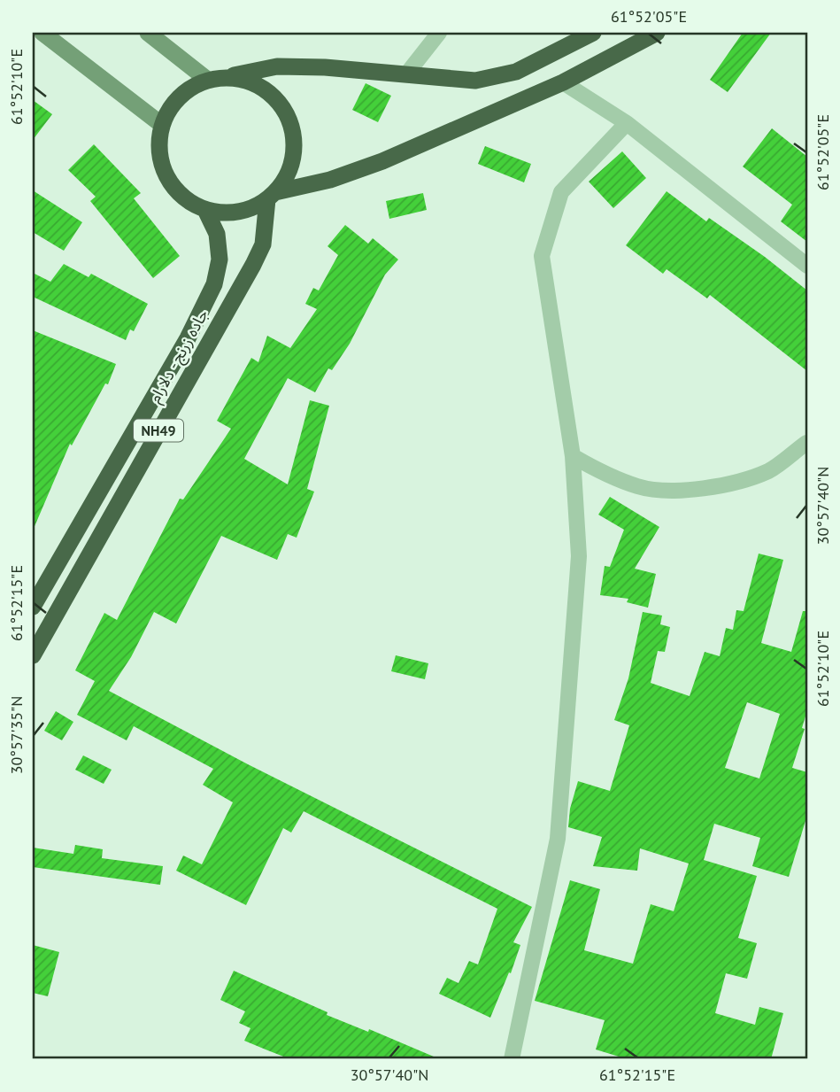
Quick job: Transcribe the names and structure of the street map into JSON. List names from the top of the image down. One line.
{"streets":{"highway":["جاده زرنج - دلارام","NH49"]},"crossings":[["جاده زرنج - دلارام","NH49"]],"coordinates":["61°52'05\"E","61°52'10\"E","30°57'40\"N","61°52'15\"E","30°57'35\"N"]}
